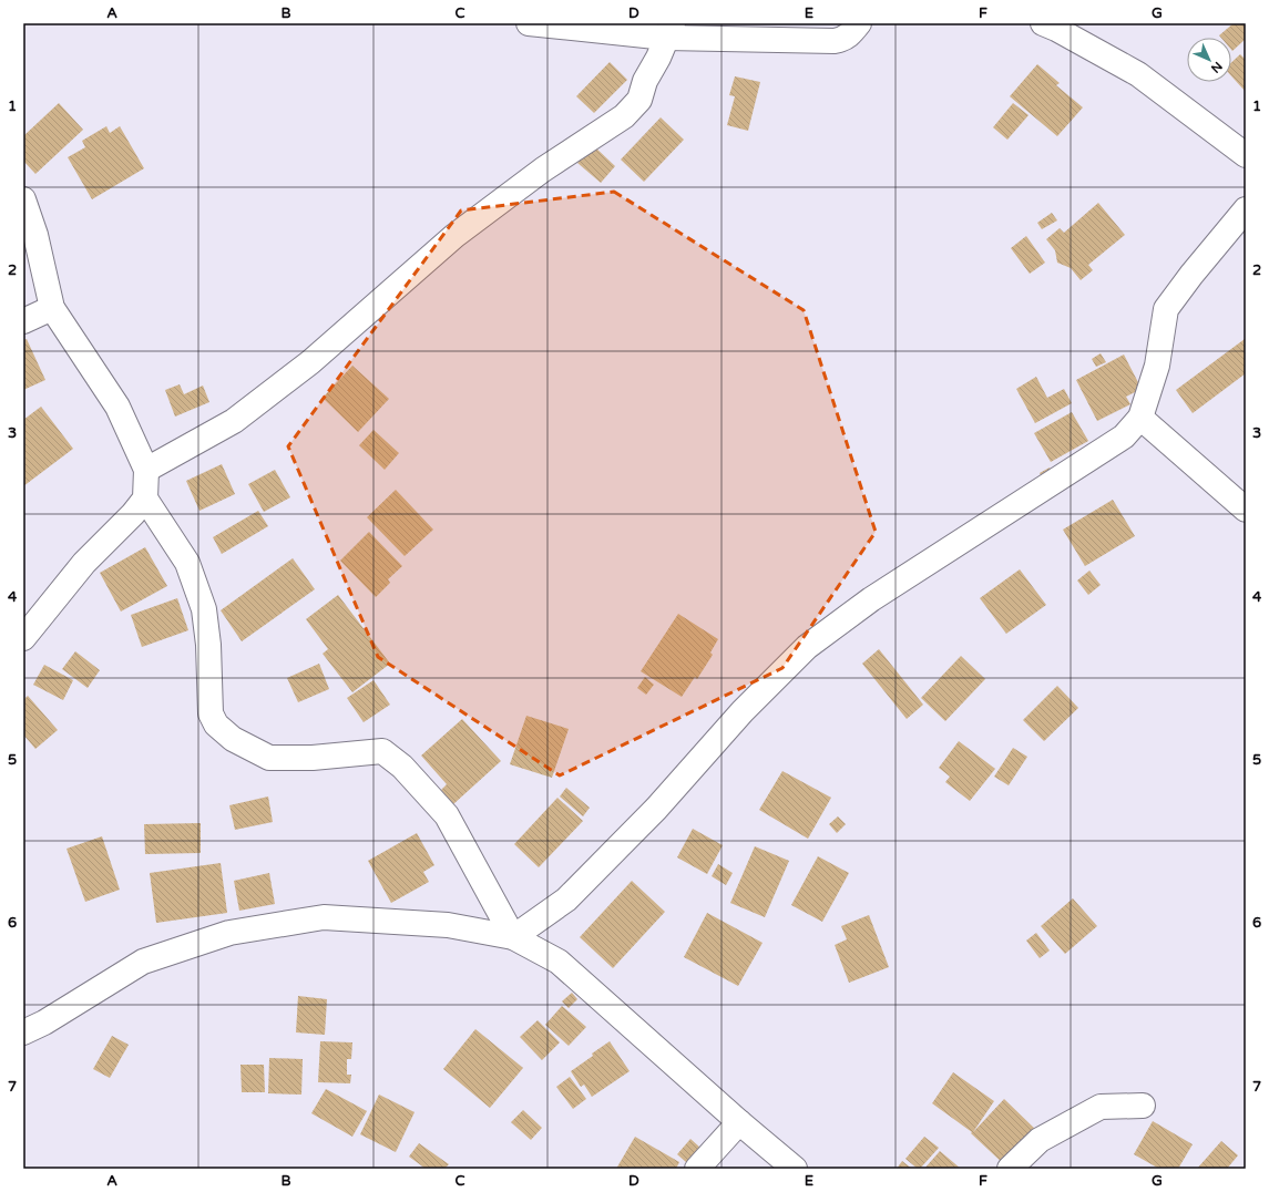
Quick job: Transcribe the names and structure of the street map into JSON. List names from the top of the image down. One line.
{"north":"bottom right","grid":{"columns":["A","B","C","D","E","F","G"],"rows":["1","2","3","4","5","6","7"]}}
